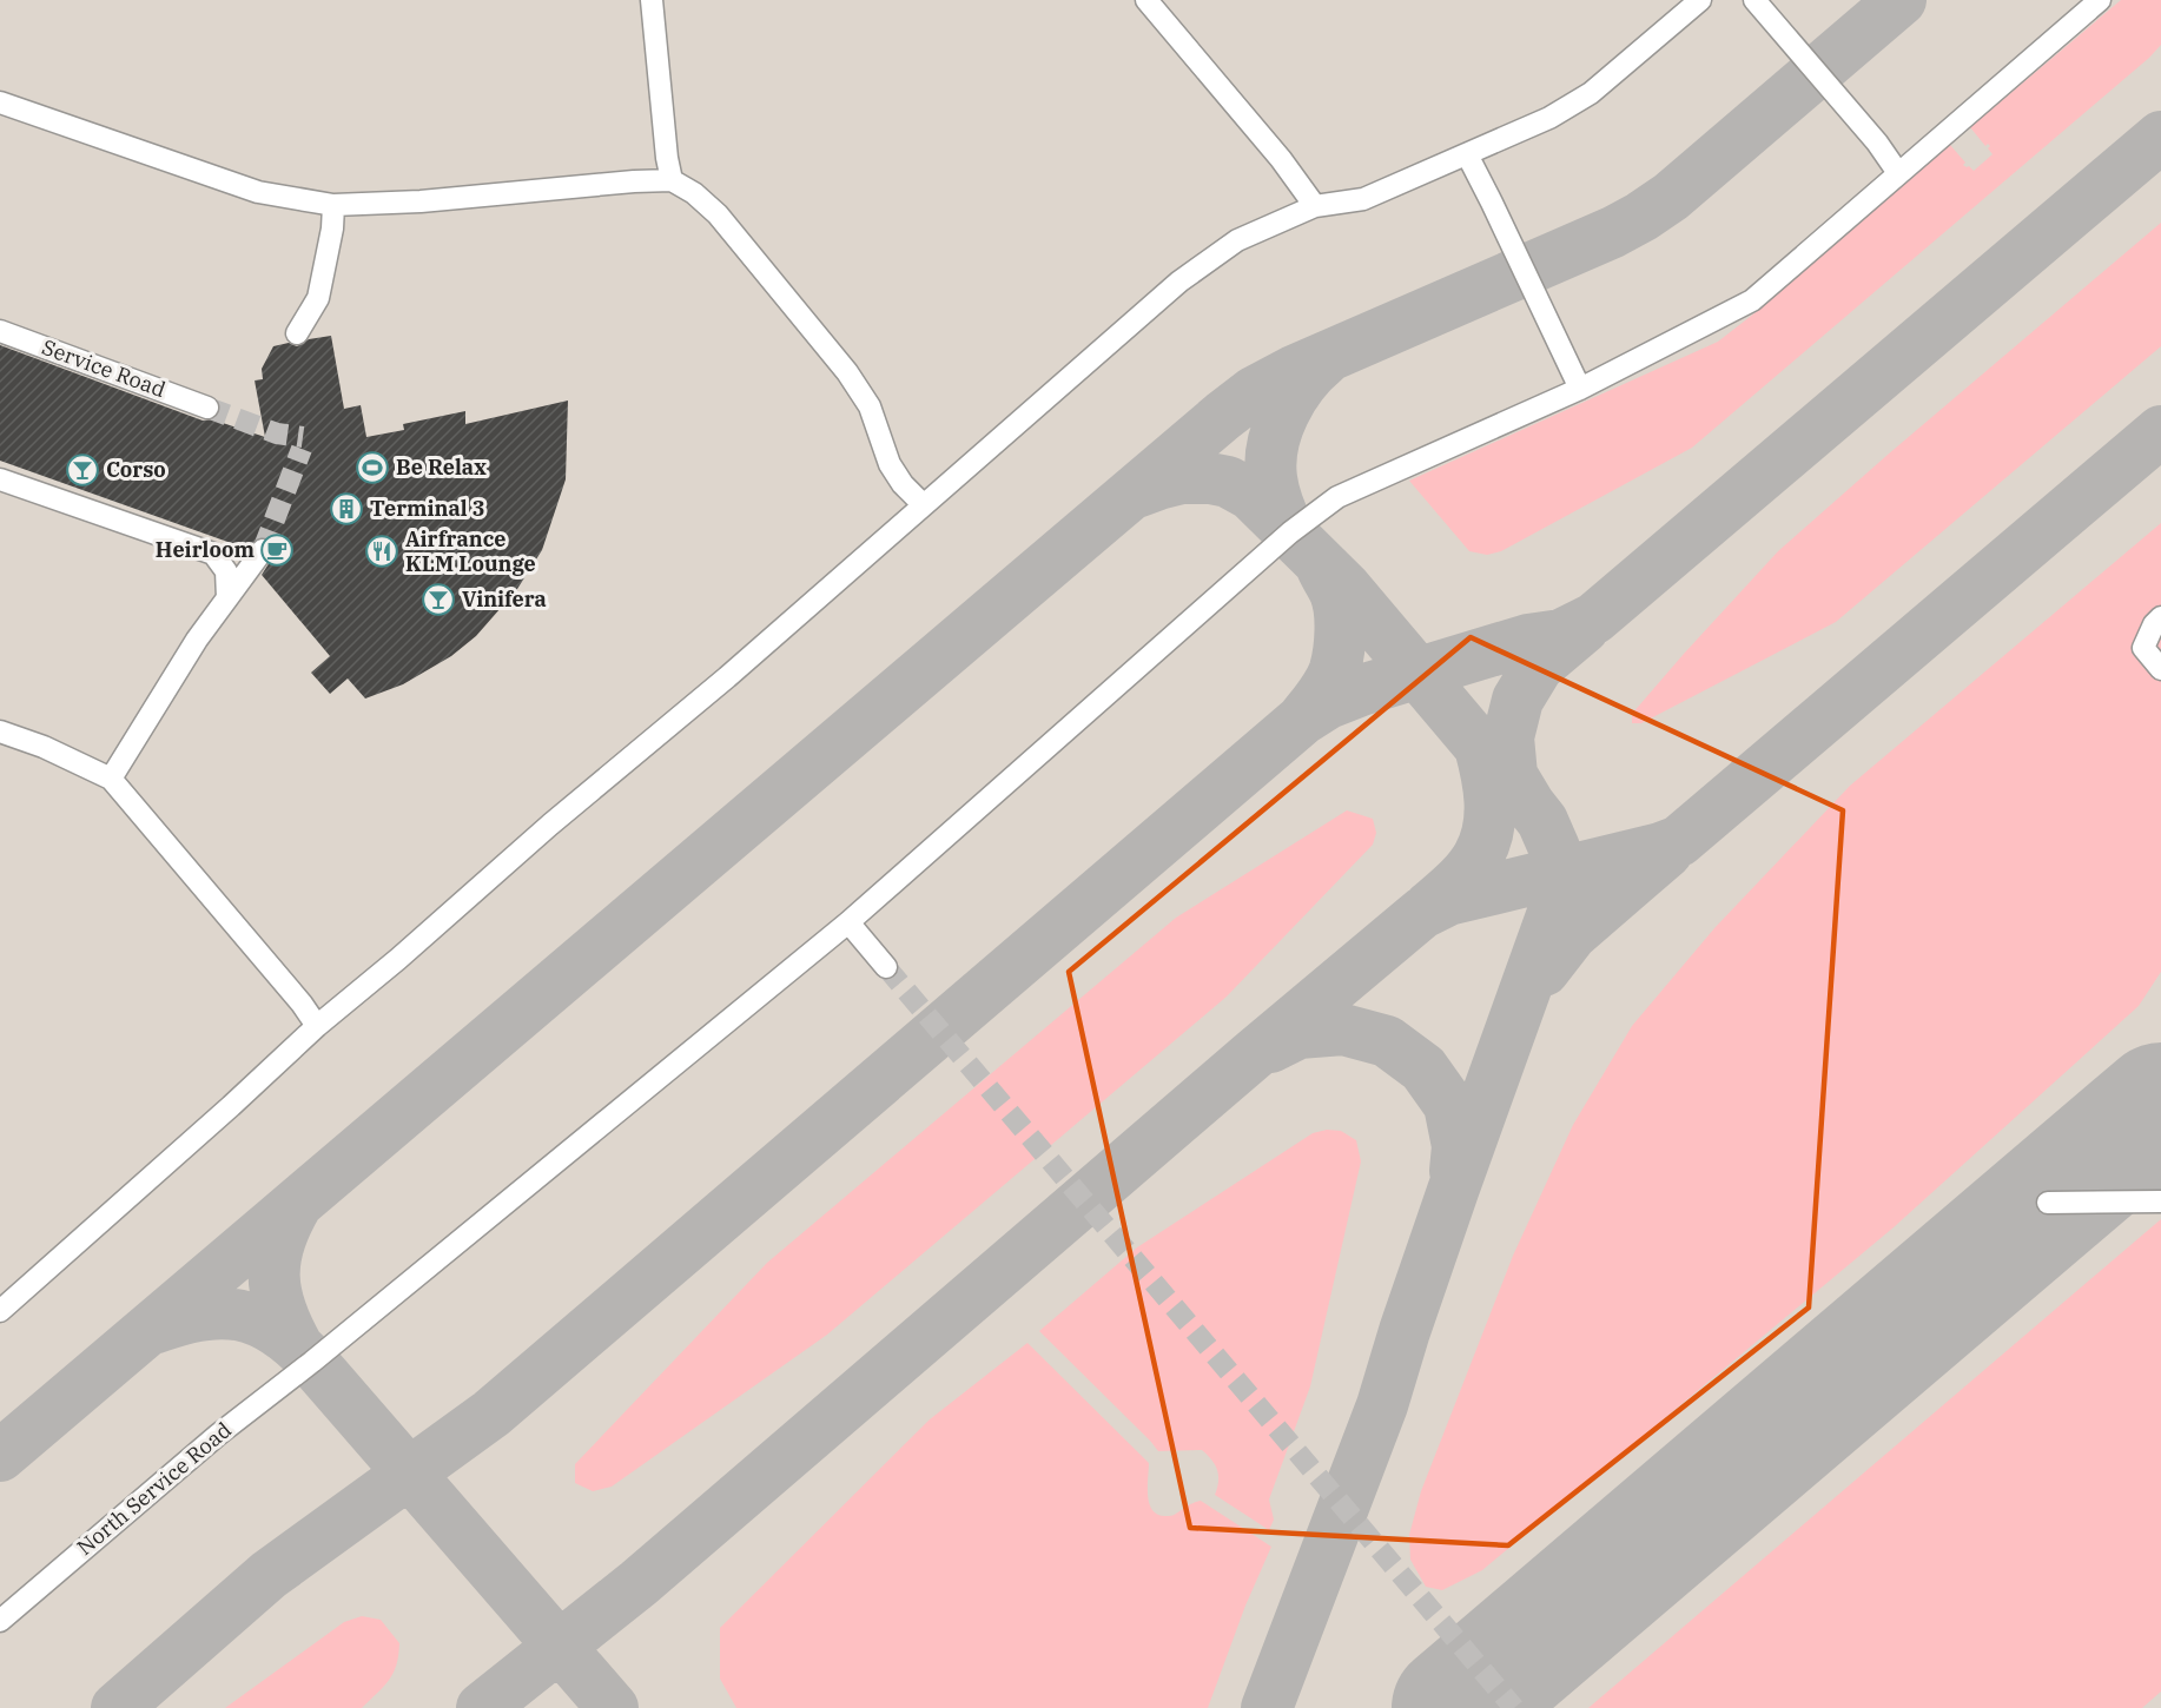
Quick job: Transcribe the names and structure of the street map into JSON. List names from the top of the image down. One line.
{"streets":{"street":["Service Road","North Service Road"]},"places":{"sports":["Be Relax"],"bar":["Corso","Vinifera"],"building":["Terminal 3"],"cafe":["Heirloom"],"restaurant":["Airfrance KLM Lounge"]}}
